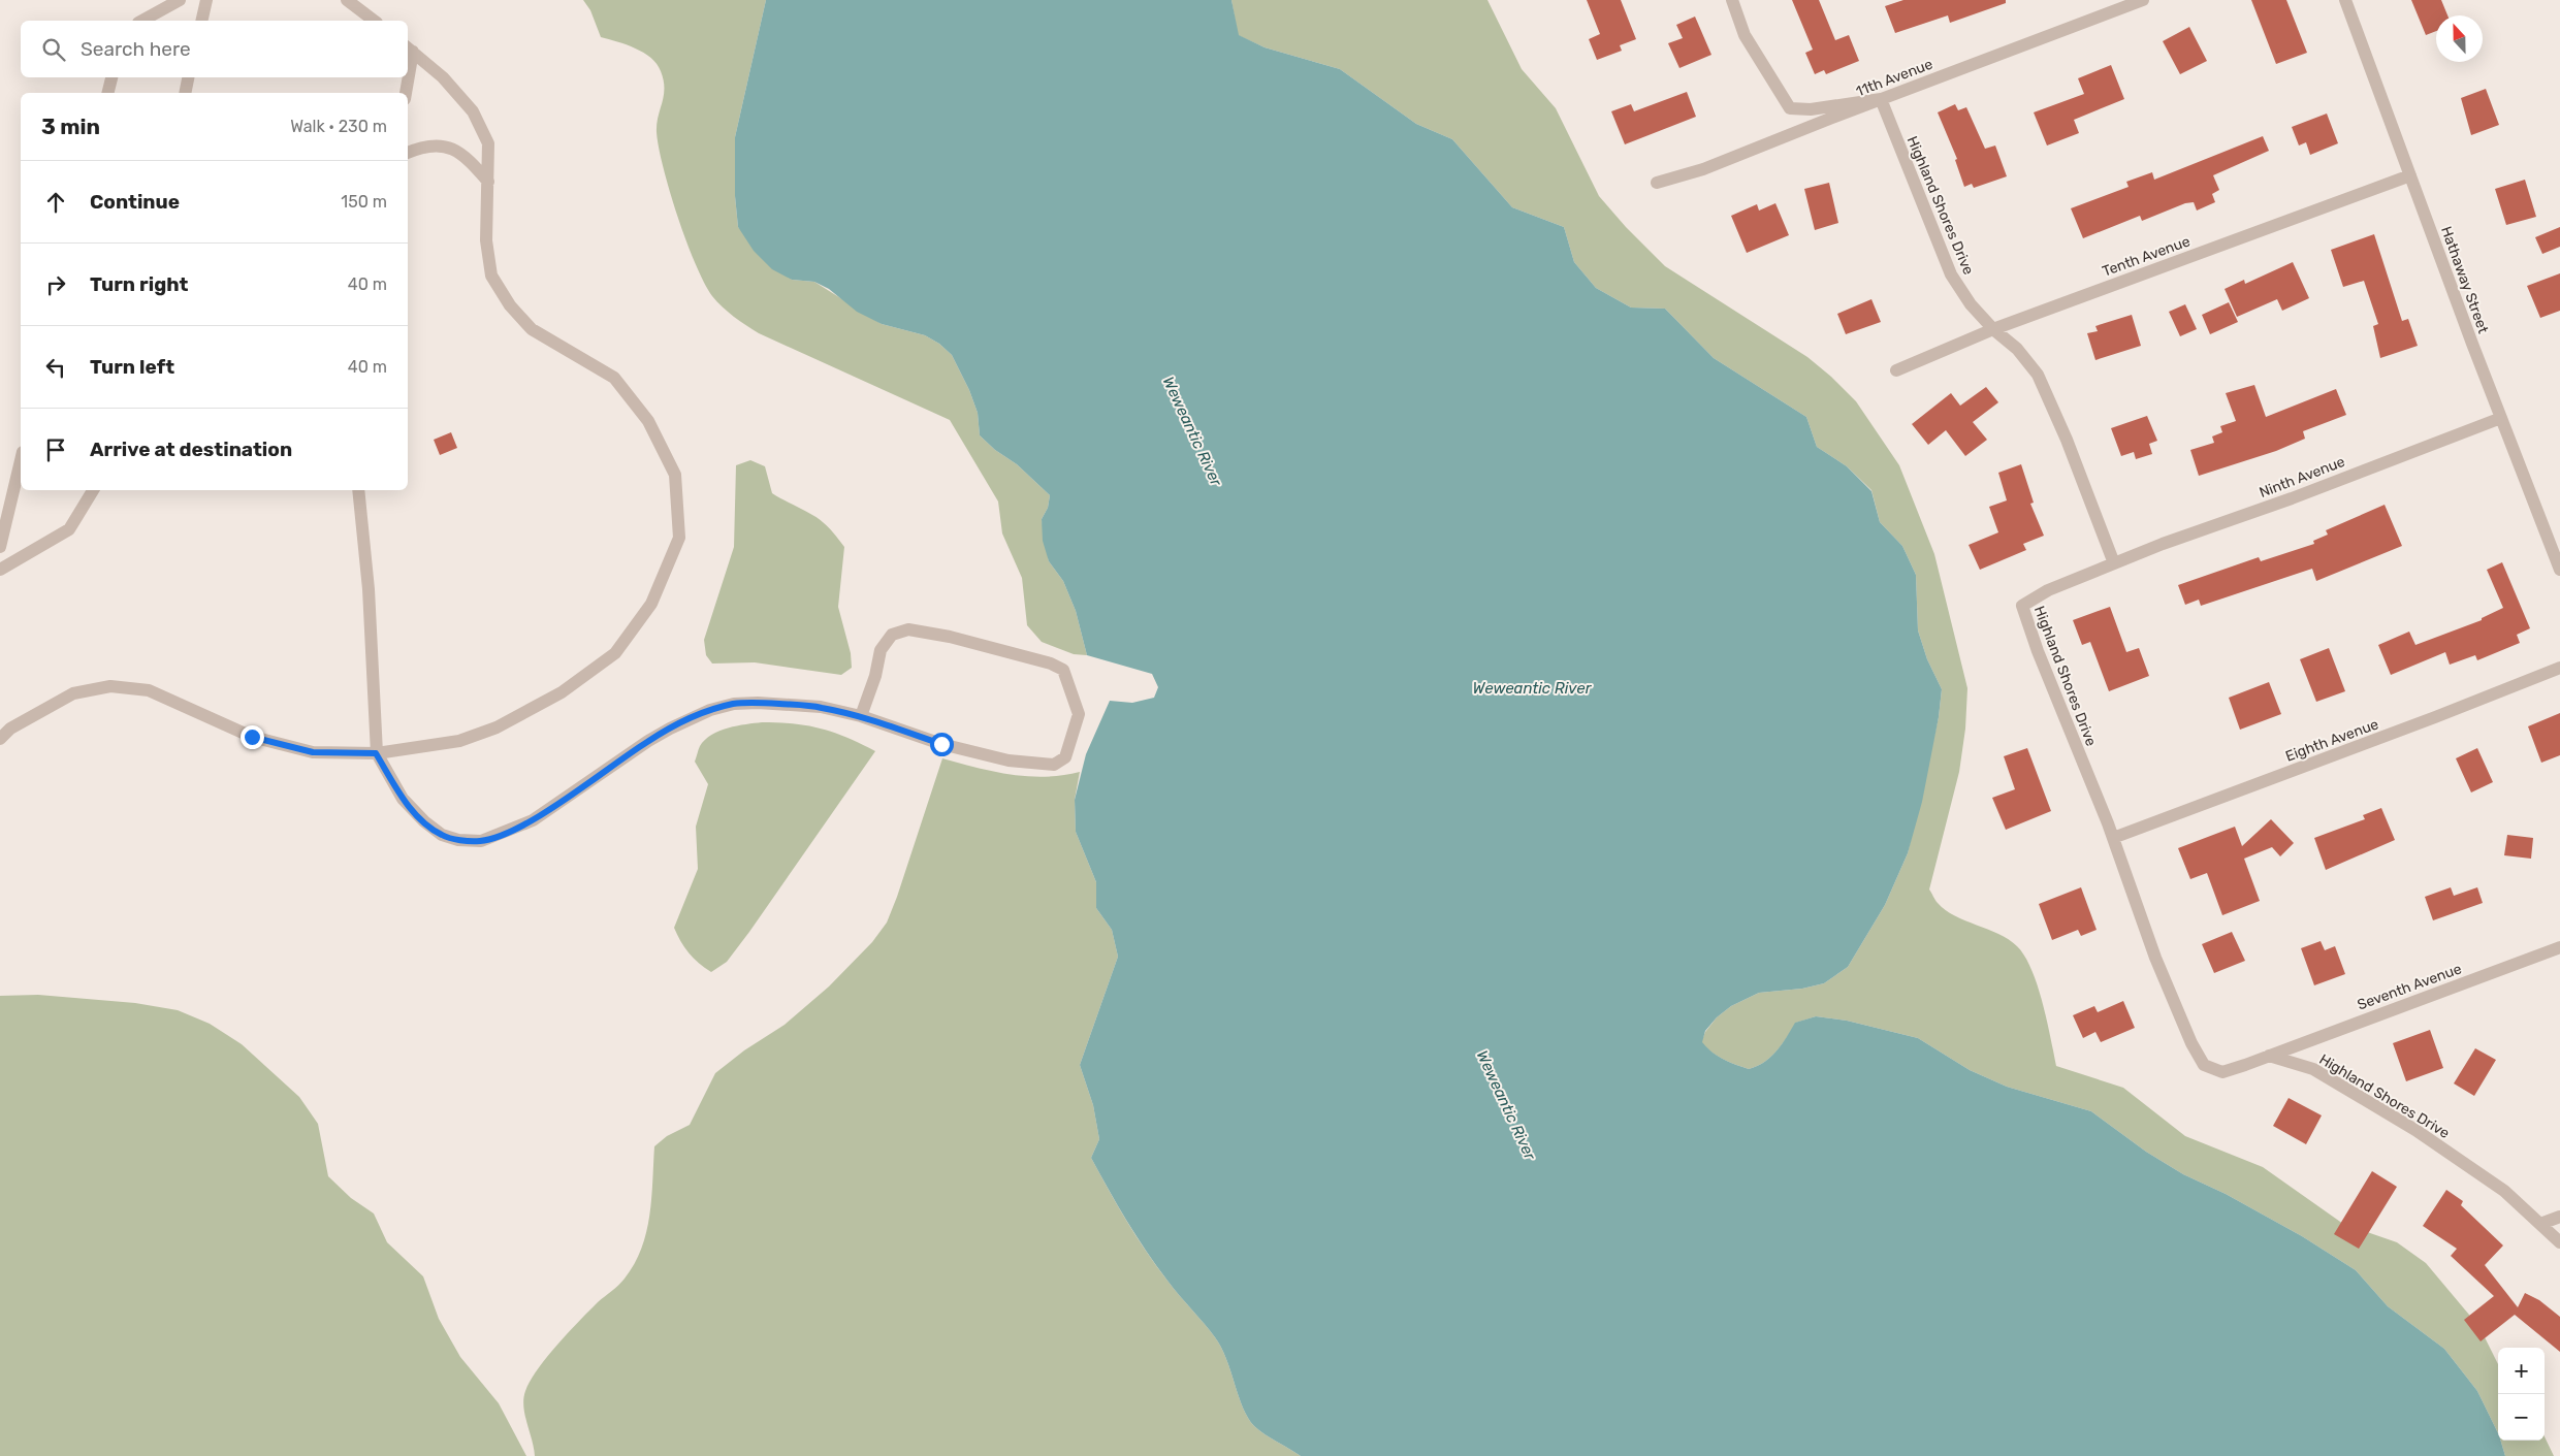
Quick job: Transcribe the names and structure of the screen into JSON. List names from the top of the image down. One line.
{"streets":{"street":["11th Avenue","Highland Shores Drive","Tenth Avenue","Hathaway Street","Ninth Avenue","Eighth Avenue","Seventh Avenue"]},"crossings":[["11th Avenue","Highland Shores Drive"],["Highland Shores Drive","Tenth Avenue"],["Highland Shores Drive","Ninth Avenue"],["Highland Shores Drive","Eighth Avenue"],["Highland Shores Drive","Seventh Avenue"],["Tenth Avenue","Hathaway Street"],["Hathaway Street","Ninth Avenue"]],"water":["Weweantic River"],"north":"top","page":{"search":"Search here","heading":["3 min","Walk · 230 m"],"list":[["Continue","150 m"],["Turn right","40 m"],["Turn left","40 m"],"Arrive at destination"],"map_buttons":["+","−"]}}
